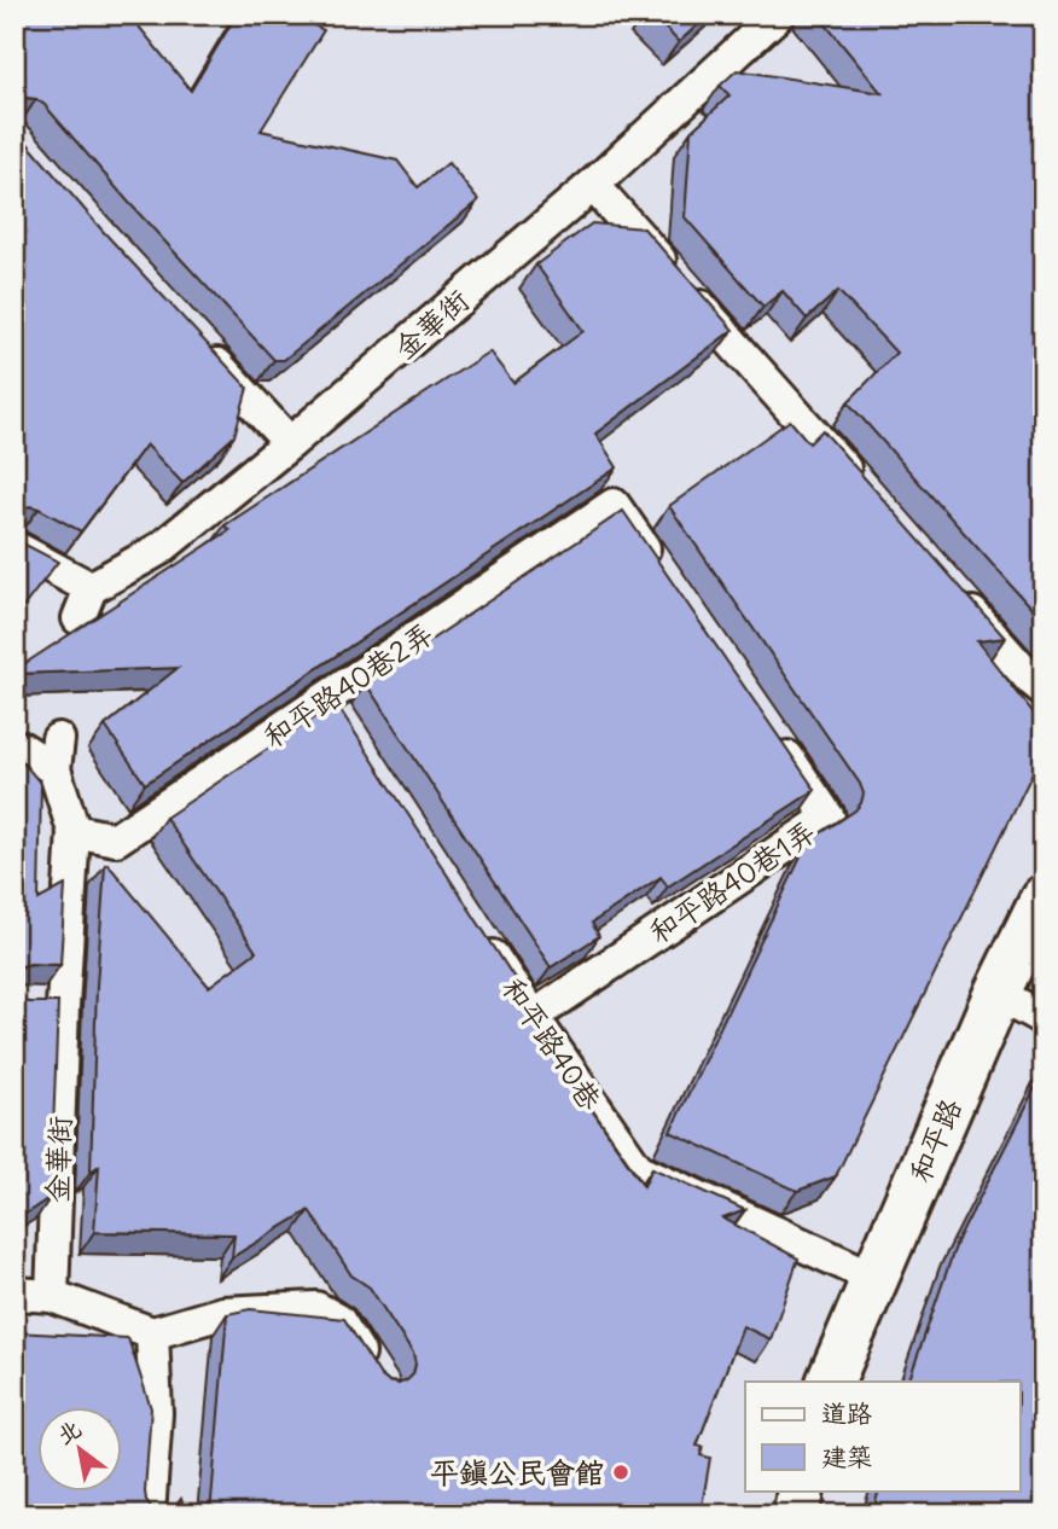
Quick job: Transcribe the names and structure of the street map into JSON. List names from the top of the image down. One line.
{"streets":{"street":["和平路"],"lane":["金華街","和平路40巷2弄","和平路40巷1弄","和平路40巷"]},"crossings":[["金華街","和平路40巷2弄"],["和平路40巷1弄","和平路40巷"],["和平路40巷","和平路"]],"places":["平鎮公民會館"],"legend":["道路","建築"],"north":"top left"}
